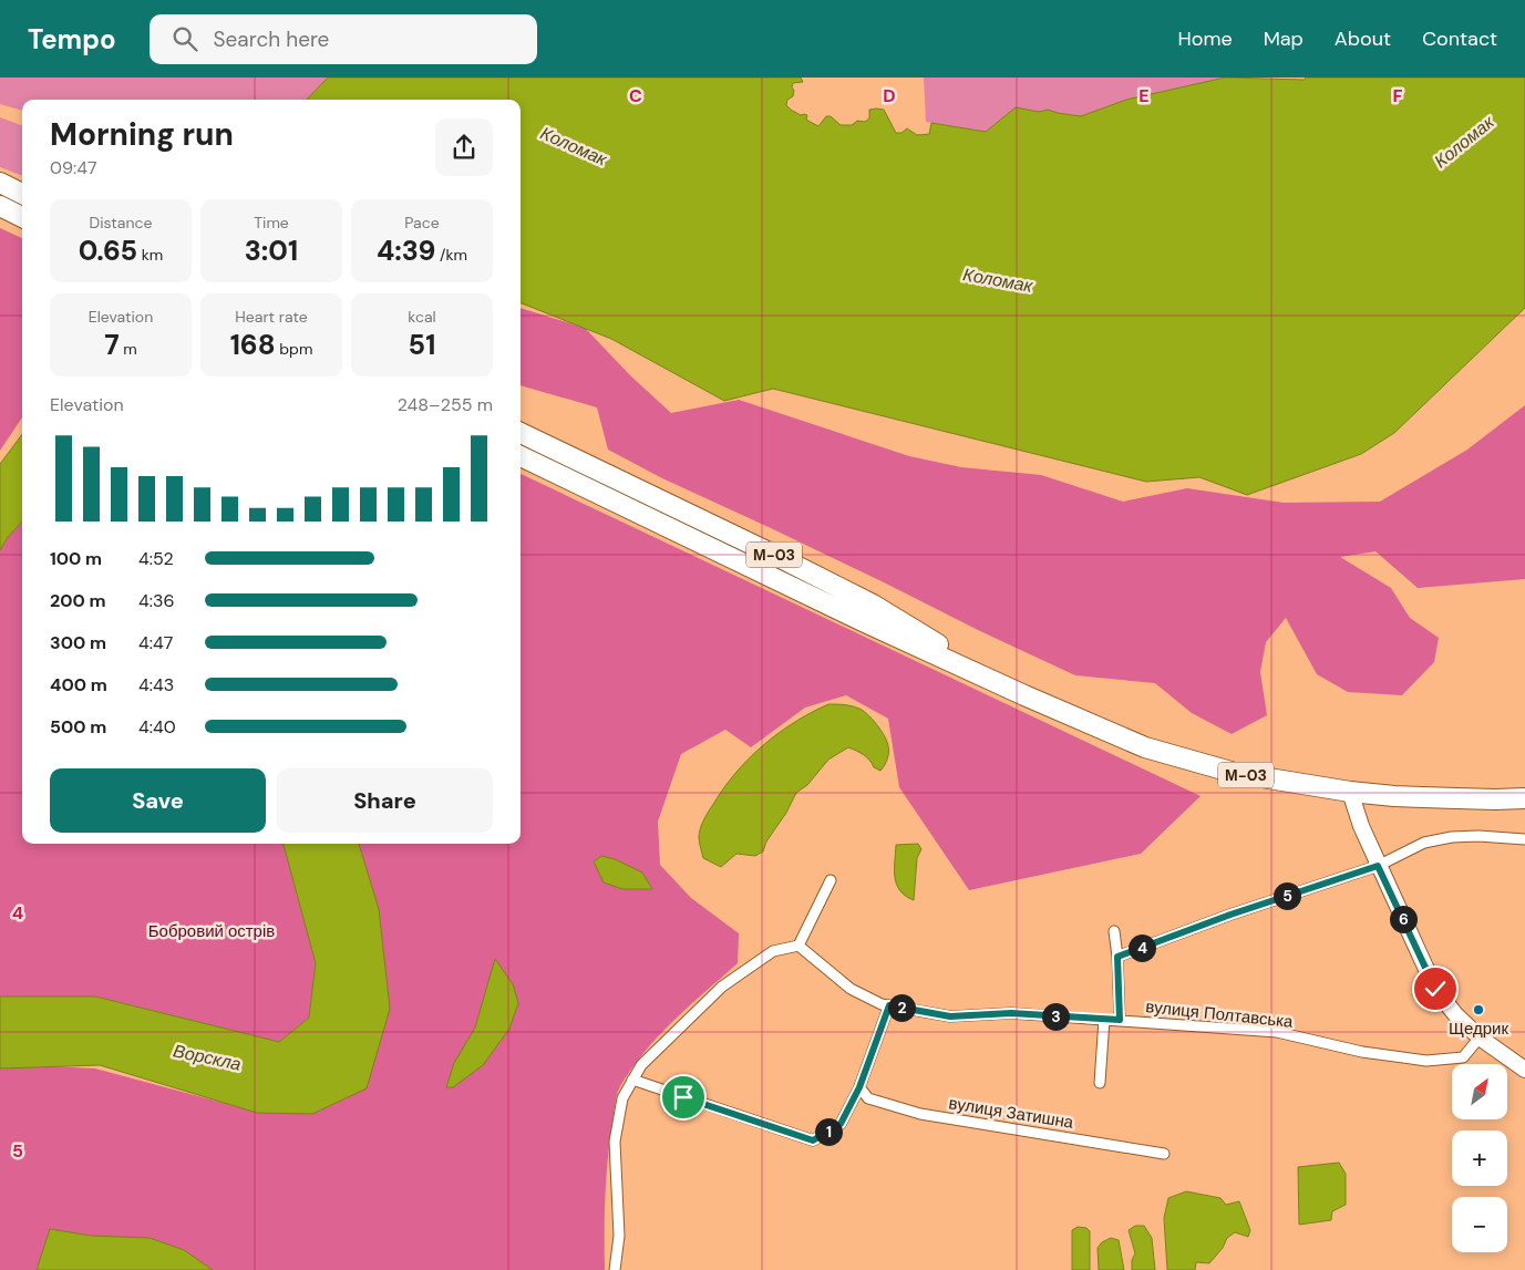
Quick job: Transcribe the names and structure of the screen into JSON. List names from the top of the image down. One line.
{"streets":{"highway":["М-03"],"street":["вулиця Полтавська","вулиця Затишна"]},"water":["Коломак","Ворскла"],"parks":["Бобровий острів"],"places":["Щедрик"],"north":"top right","page":{"header":"Tempo","search":"Search here","nav":["Home","Map","About","Contact"],"heading":["Morning run","09:47"],"stats":[["Distance","0.65 km"],["Time","3:01"],["Pace","4:39 /km"],["Elevation","7 m"],["Heart rate","168 bpm"],["kcal","51"]],"chart":["Elevation","248–255 m"],"list":[{"name":"100 m","note":"4:52"},{"name":"200 m","note":"4:36"},{"name":"300 m","note":"4:47"},{"name":"400 m","note":"4:43"},{"name":"500 m","note":"4:40"}],"buttons":["Save","Share"],"pins":["5","6","4","2","3","1"],"map_buttons":["+","−"]},"grid":{"columns":["C","D","E","F"],"rows":["4","5"]}}
